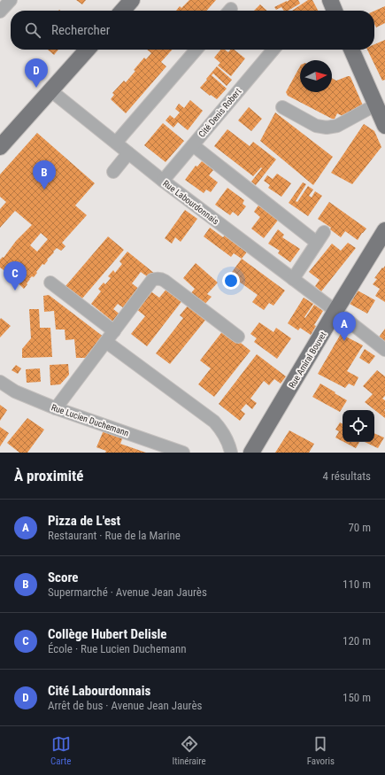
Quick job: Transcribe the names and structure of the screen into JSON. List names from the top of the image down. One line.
{"streets":{"main road":["Rue Amiral Bouvet"],"street":["Cité Denis Robert","Rue Labourdonnais","Rue Lucien Duchemann"]},"crossings":[["Cité Denis Robert","Rue Labourdonnais"],["Rue Labourdonnais","Rue Amiral Bouvet"]],"north":"right","page":{"search":"Rechercher","pins":["D","B","C","A"],"heading":["À proximité","4 résultats"],"list":[{"mark":"A","name":"Pizza de L'est","note":"Restaurant · Rue de la Marine","value":"70 m"},{"mark":"B","name":"Score","note":"Supermarché · Avenue Jean Jaurès","value":"110 m"},{"mark":"C","name":"Collège Hubert Delisle","note":"École · Rue Lucien Duchemann","value":"120 m"},{"mark":"D","name":"Cité Labourdonnais","note":"Arrêt de bus · Avenue Jean Jaurès","value":"150 m"}],"nav":["Carte","Itinéraire","Favoris"]}}
